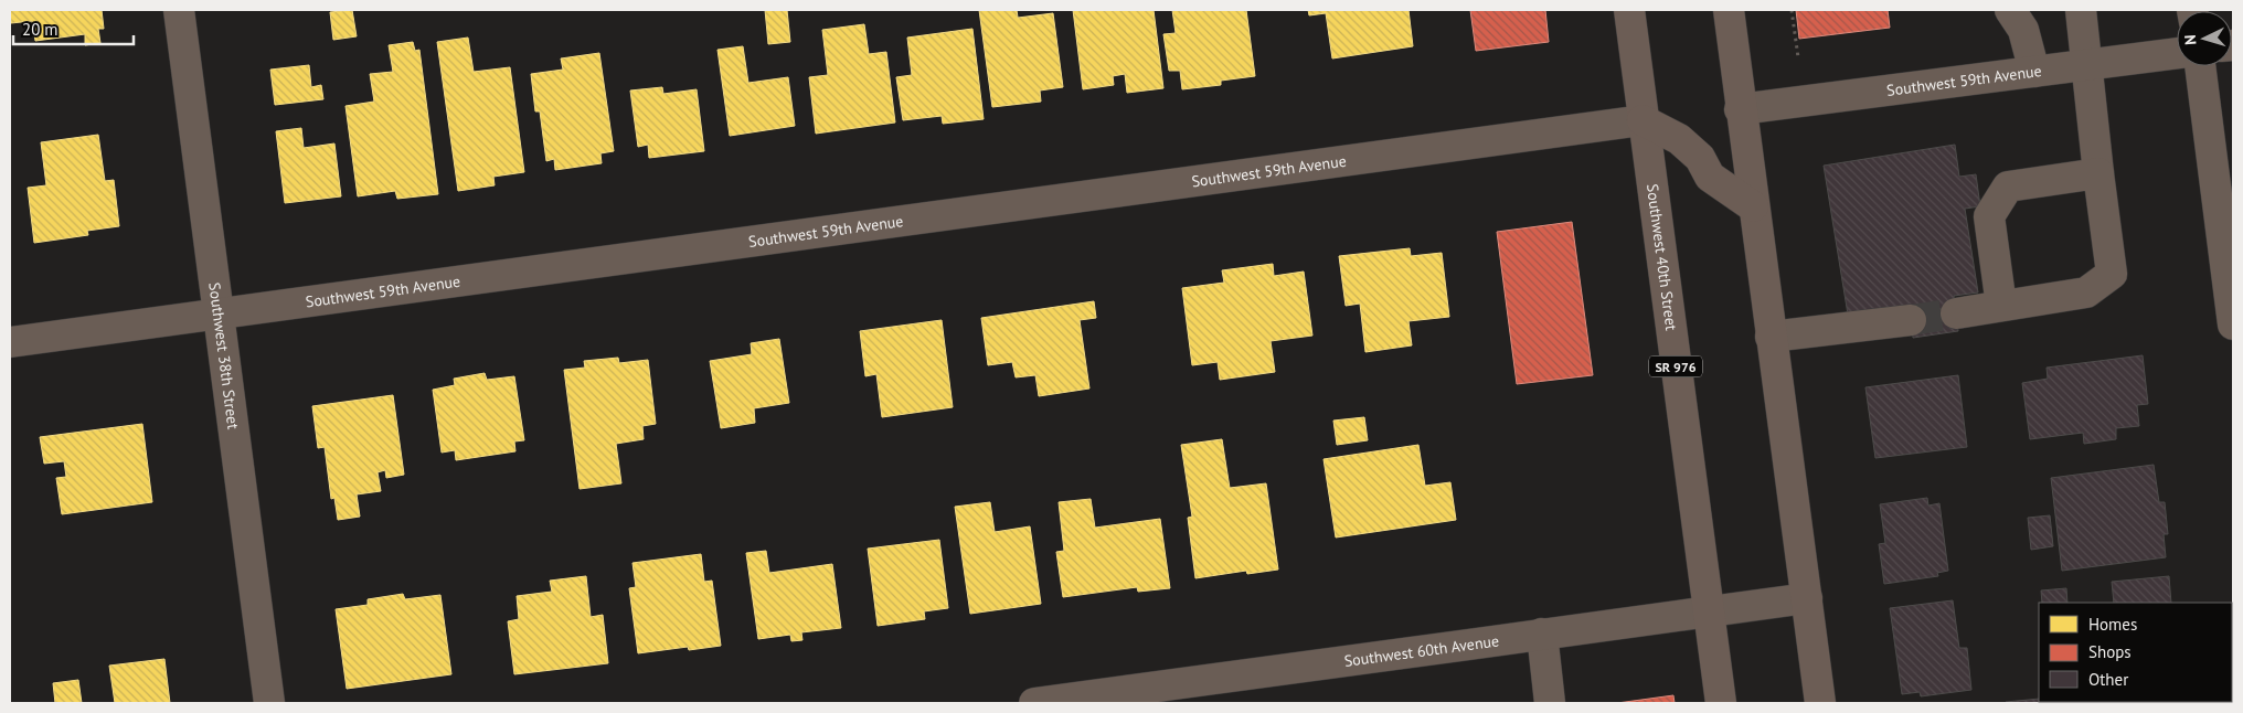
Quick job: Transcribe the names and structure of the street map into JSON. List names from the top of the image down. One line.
{"streets":{"main road":["Southwest 40th Street","SR 976"],"street":["Southwest 59th Avenue","Southwest 38th Street","Southwest 60th Avenue"]},"crossings":[["Southwest 59th Avenue","Southwest 40th Street"],["Southwest 59th Avenue","Southwest 38th Street"],["Southwest 40th Street","Southwest 60th Avenue"]],"legend":["Homes","Shops","Other"],"scale_bar":"20 m","north":"left"}
